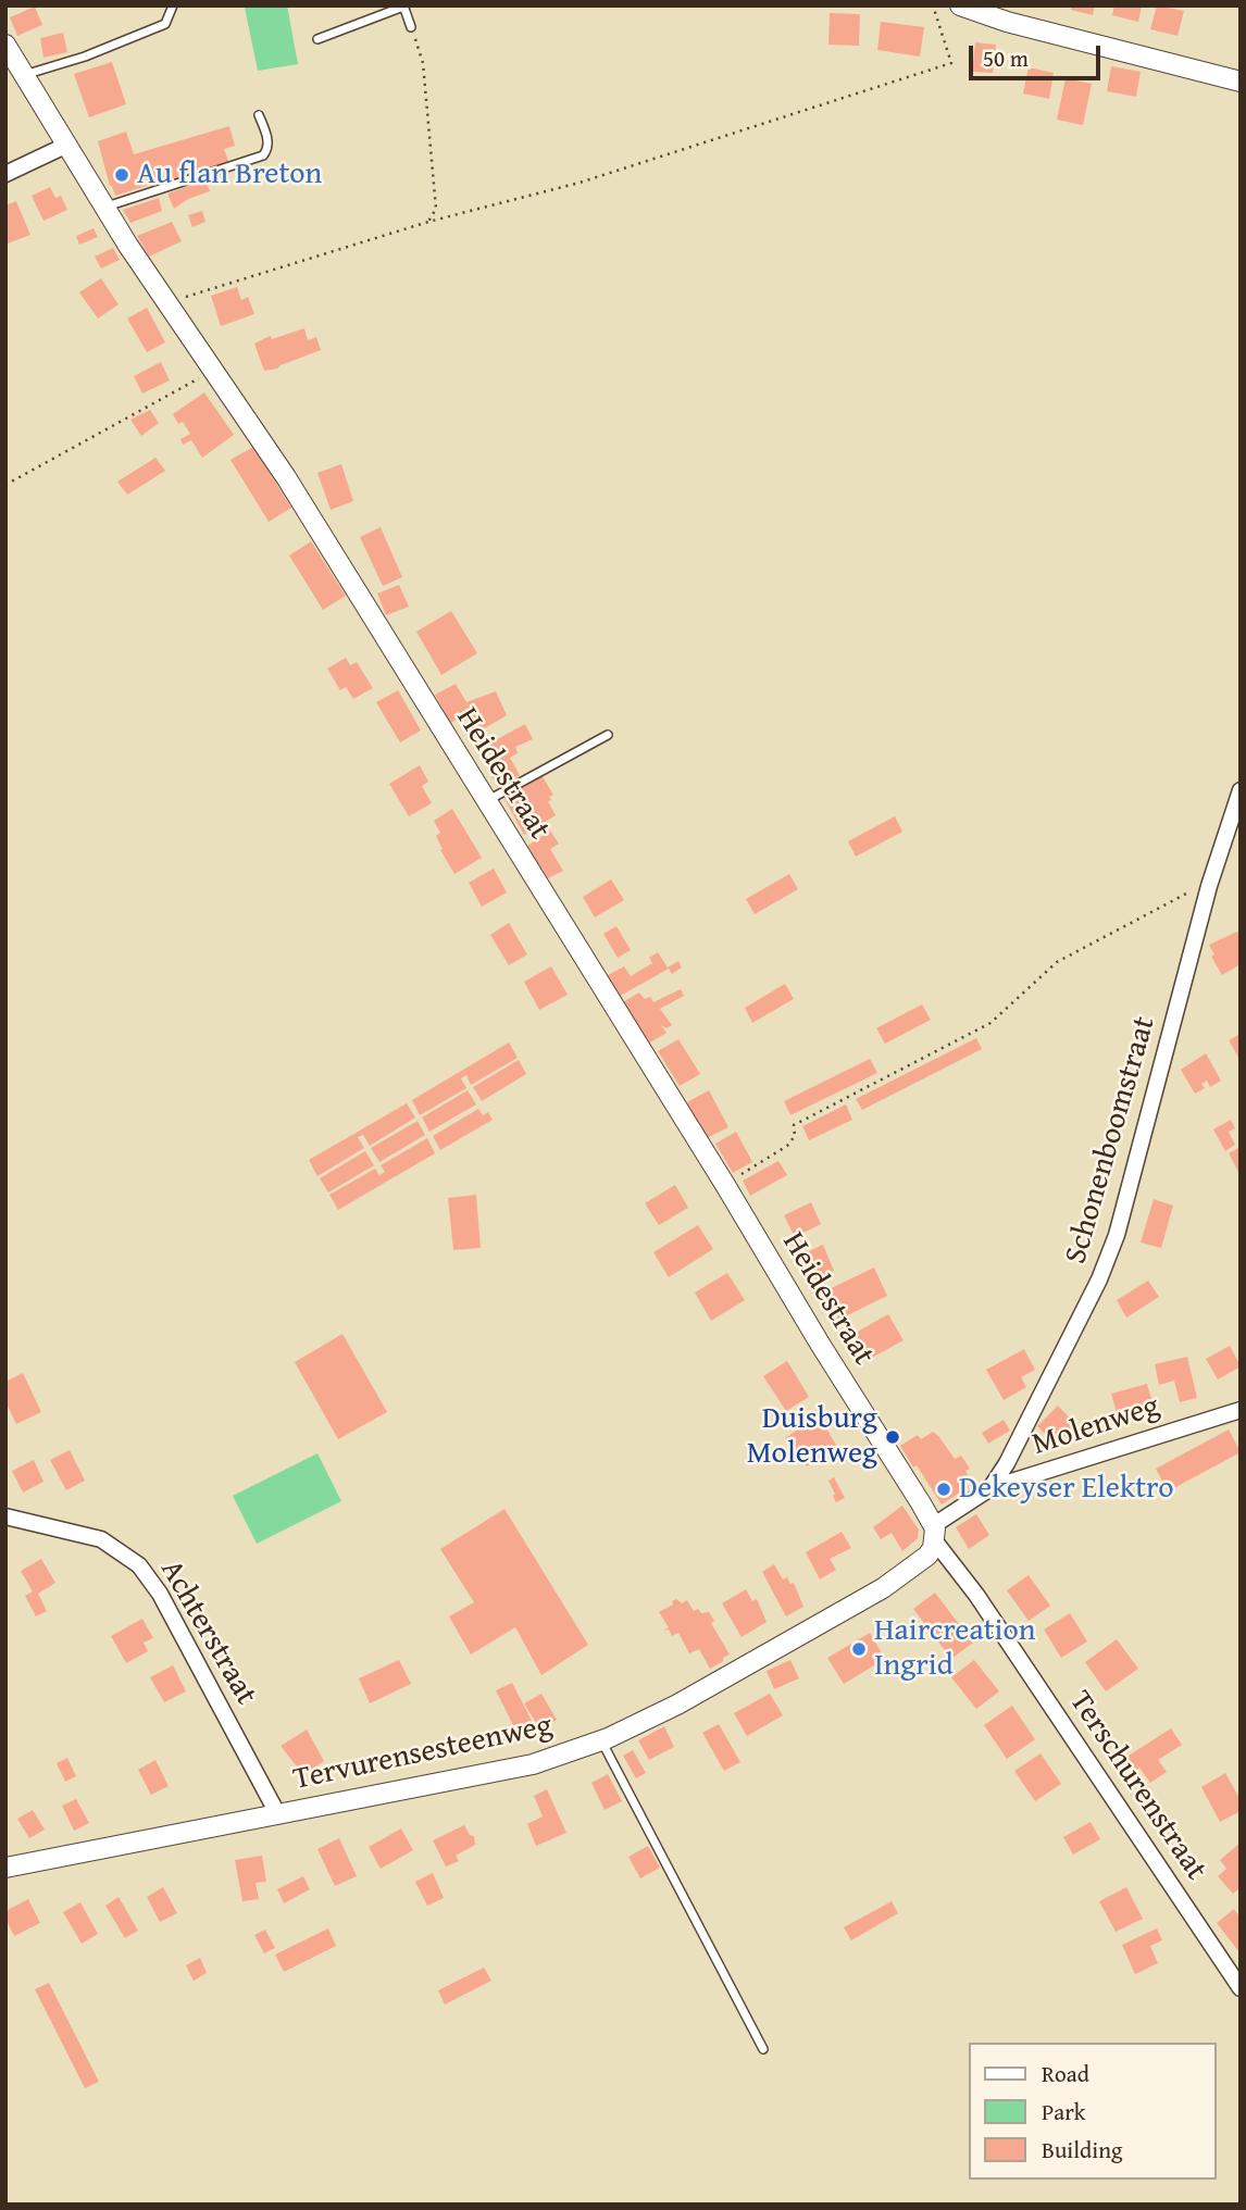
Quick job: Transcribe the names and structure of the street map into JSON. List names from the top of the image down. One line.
{"streets":{"street":["Heidestraat","Schonenboomstraat","Molenweg","Achterstraat","Tervurensesteenweg","Terschurenstraat"]},"crossings":[["Heidestraat","Molenweg"],["Heidestraat","Tervurensesteenweg"],["Heidestraat","Terschurenstraat"],["Schonenboomstraat","Molenweg"],["Molenweg","Tervurensesteenweg"],["Molenweg","Terschurenstraat"],["Achterstraat","Tervurensesteenweg"],["Tervurensesteenweg","Terschurenstraat"]],"places":["Au flan Breton","Duisburg Molenweg","Dekeyser Elektro","Haircreation Ingrid"],"legend":["Road","Park","Building"],"scale_bar":"50 m"}
